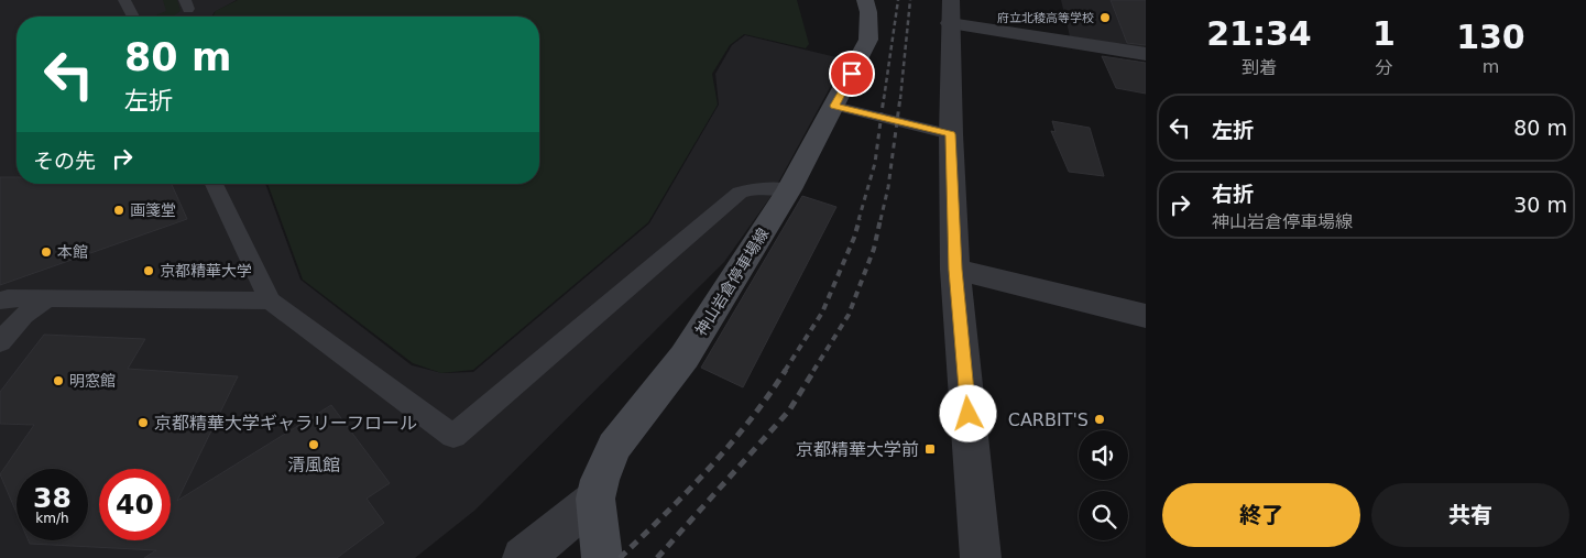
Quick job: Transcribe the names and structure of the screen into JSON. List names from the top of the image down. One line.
{"streets":{"main road":["神山岩倉停車場線"]},"places":{"other":["府立北稜高等学校","画箋堂","本館","京都精華大学","明窓館","CARBIT'S","京都精華大学ギャラリーフロール","清風館"],"transit":["京都精華大学前"]},"page":{"eta":["21:34","到着","1","分","130","m"],"turn":["80 m","左折"],"list":[{"name":"左折","value":"80 m"},{"name":"右折","note":"神山岩倉停車場線","value":"30 m"}],"then":"その先","speed":"38 km/h","limit":"40","buttons":["終了","共有"]}}
